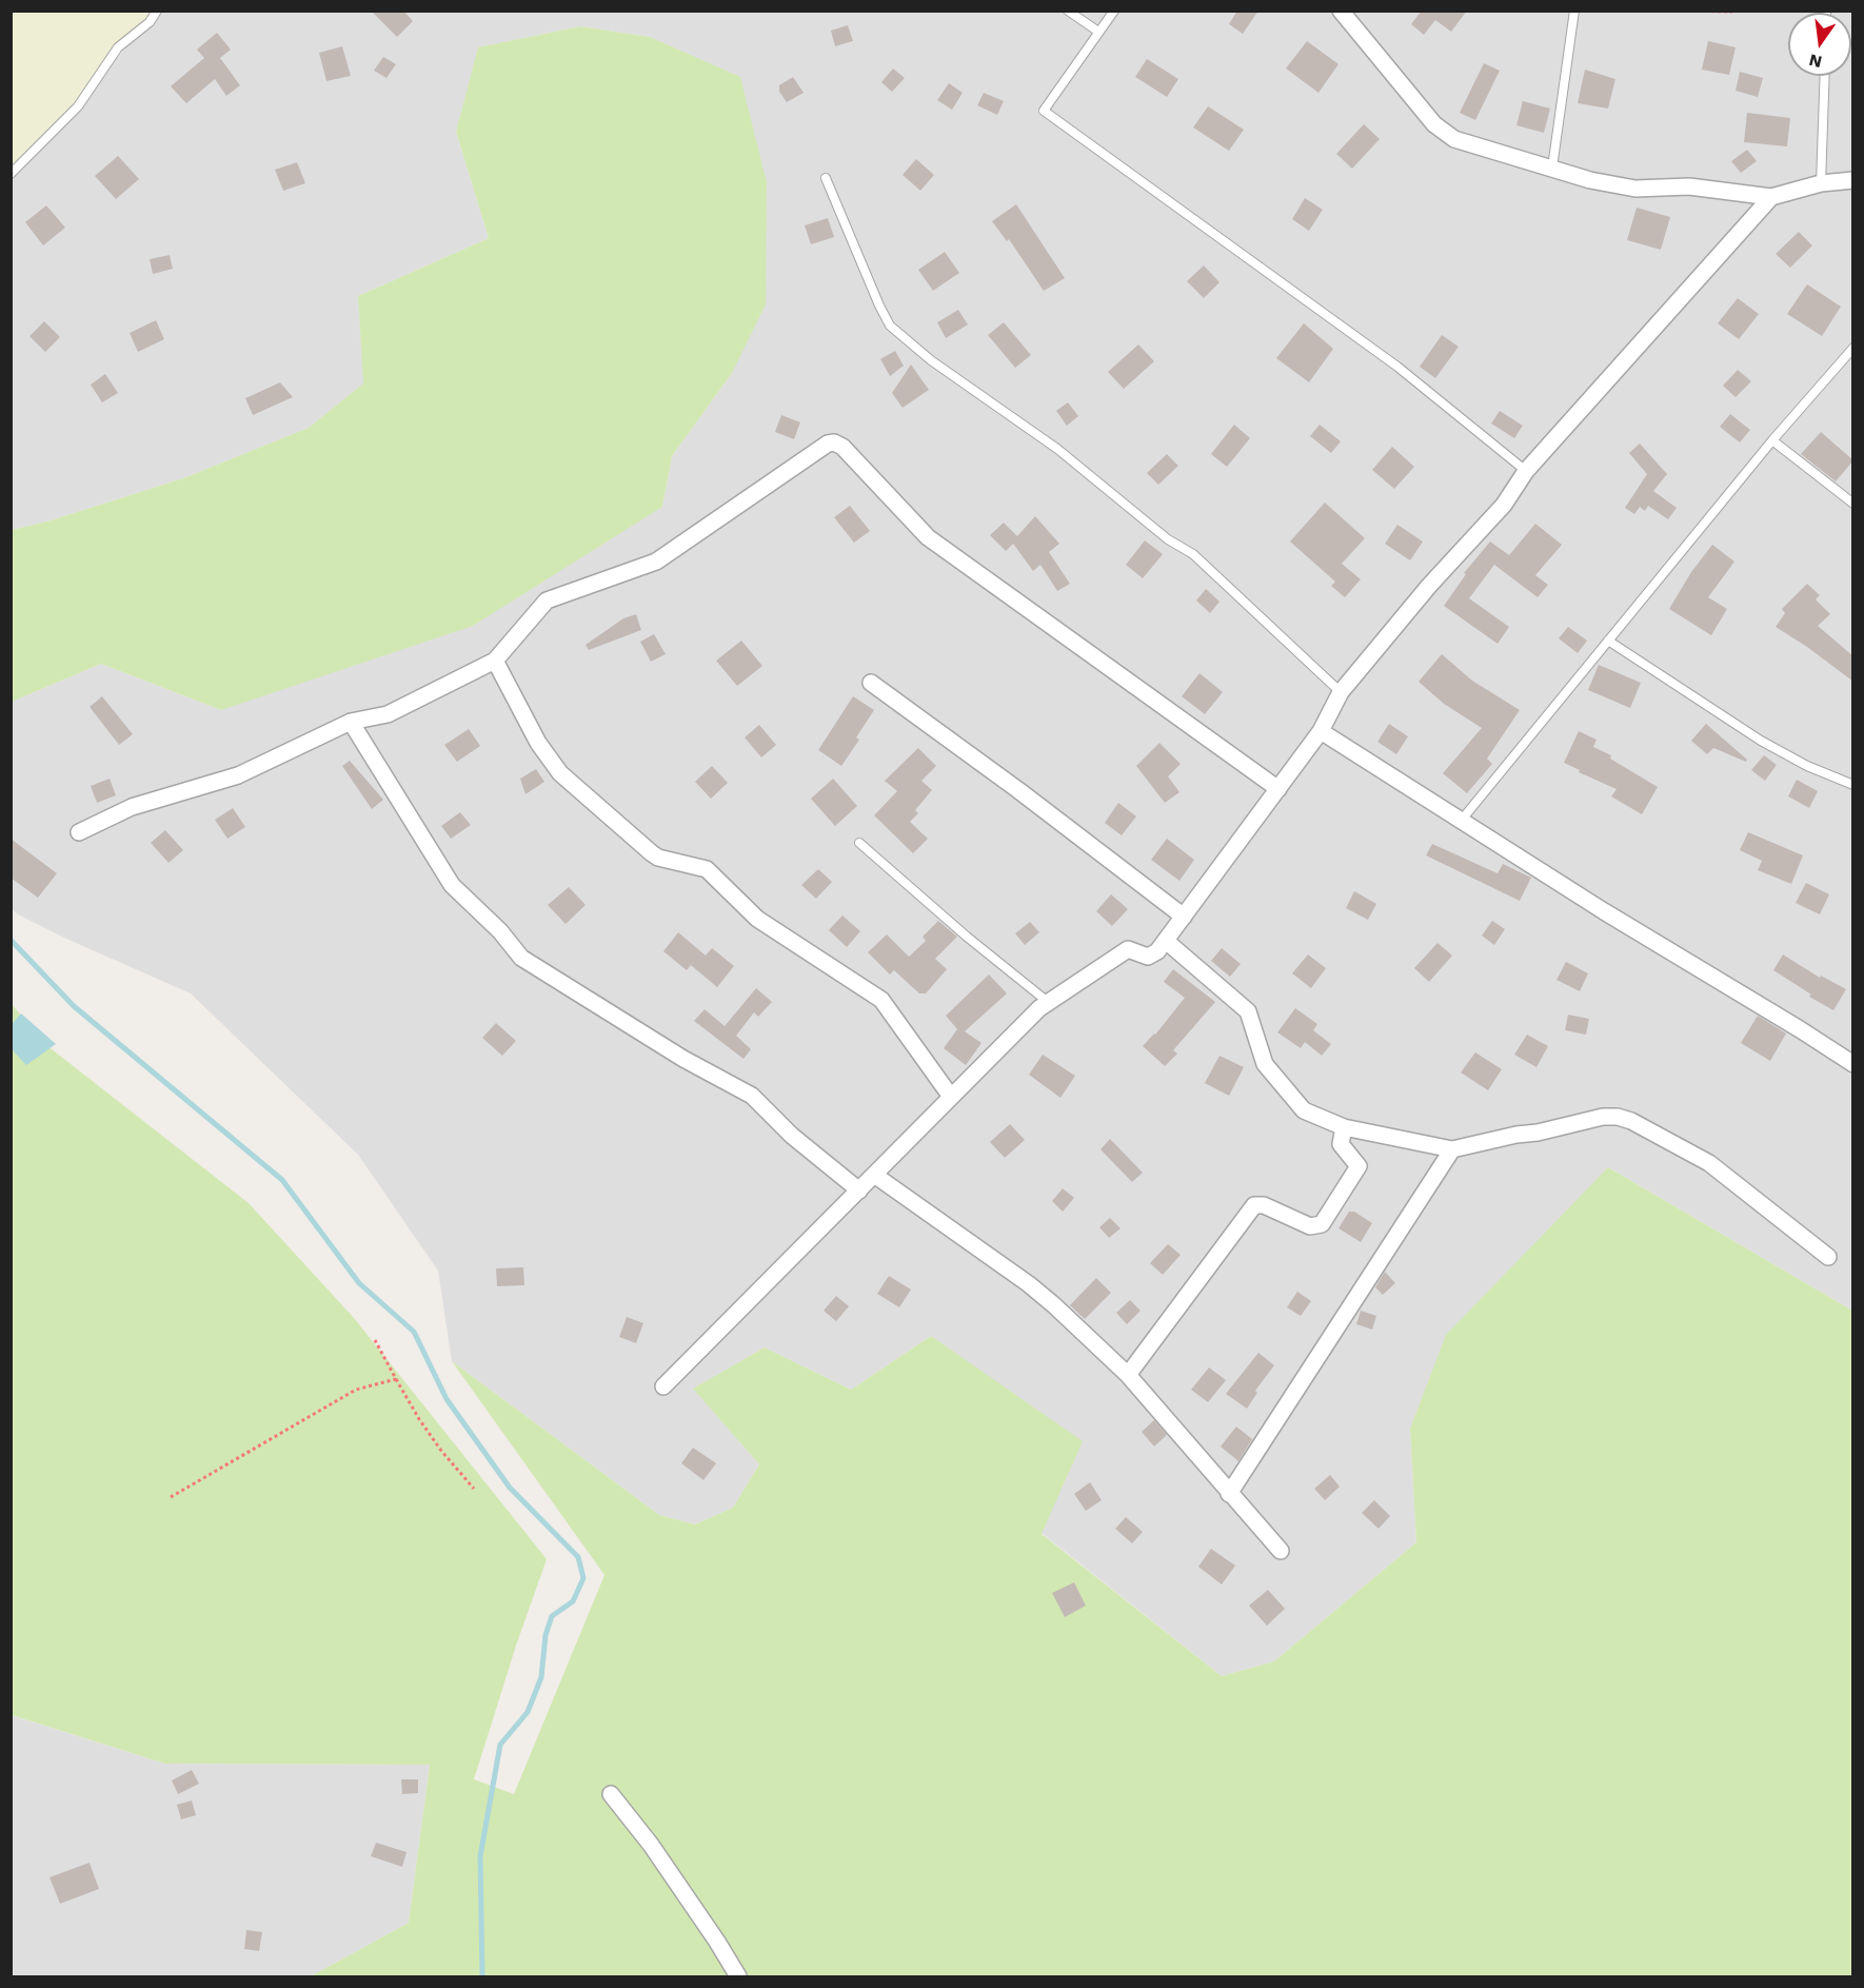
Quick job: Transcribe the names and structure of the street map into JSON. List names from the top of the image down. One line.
{"north":"bottom"}
